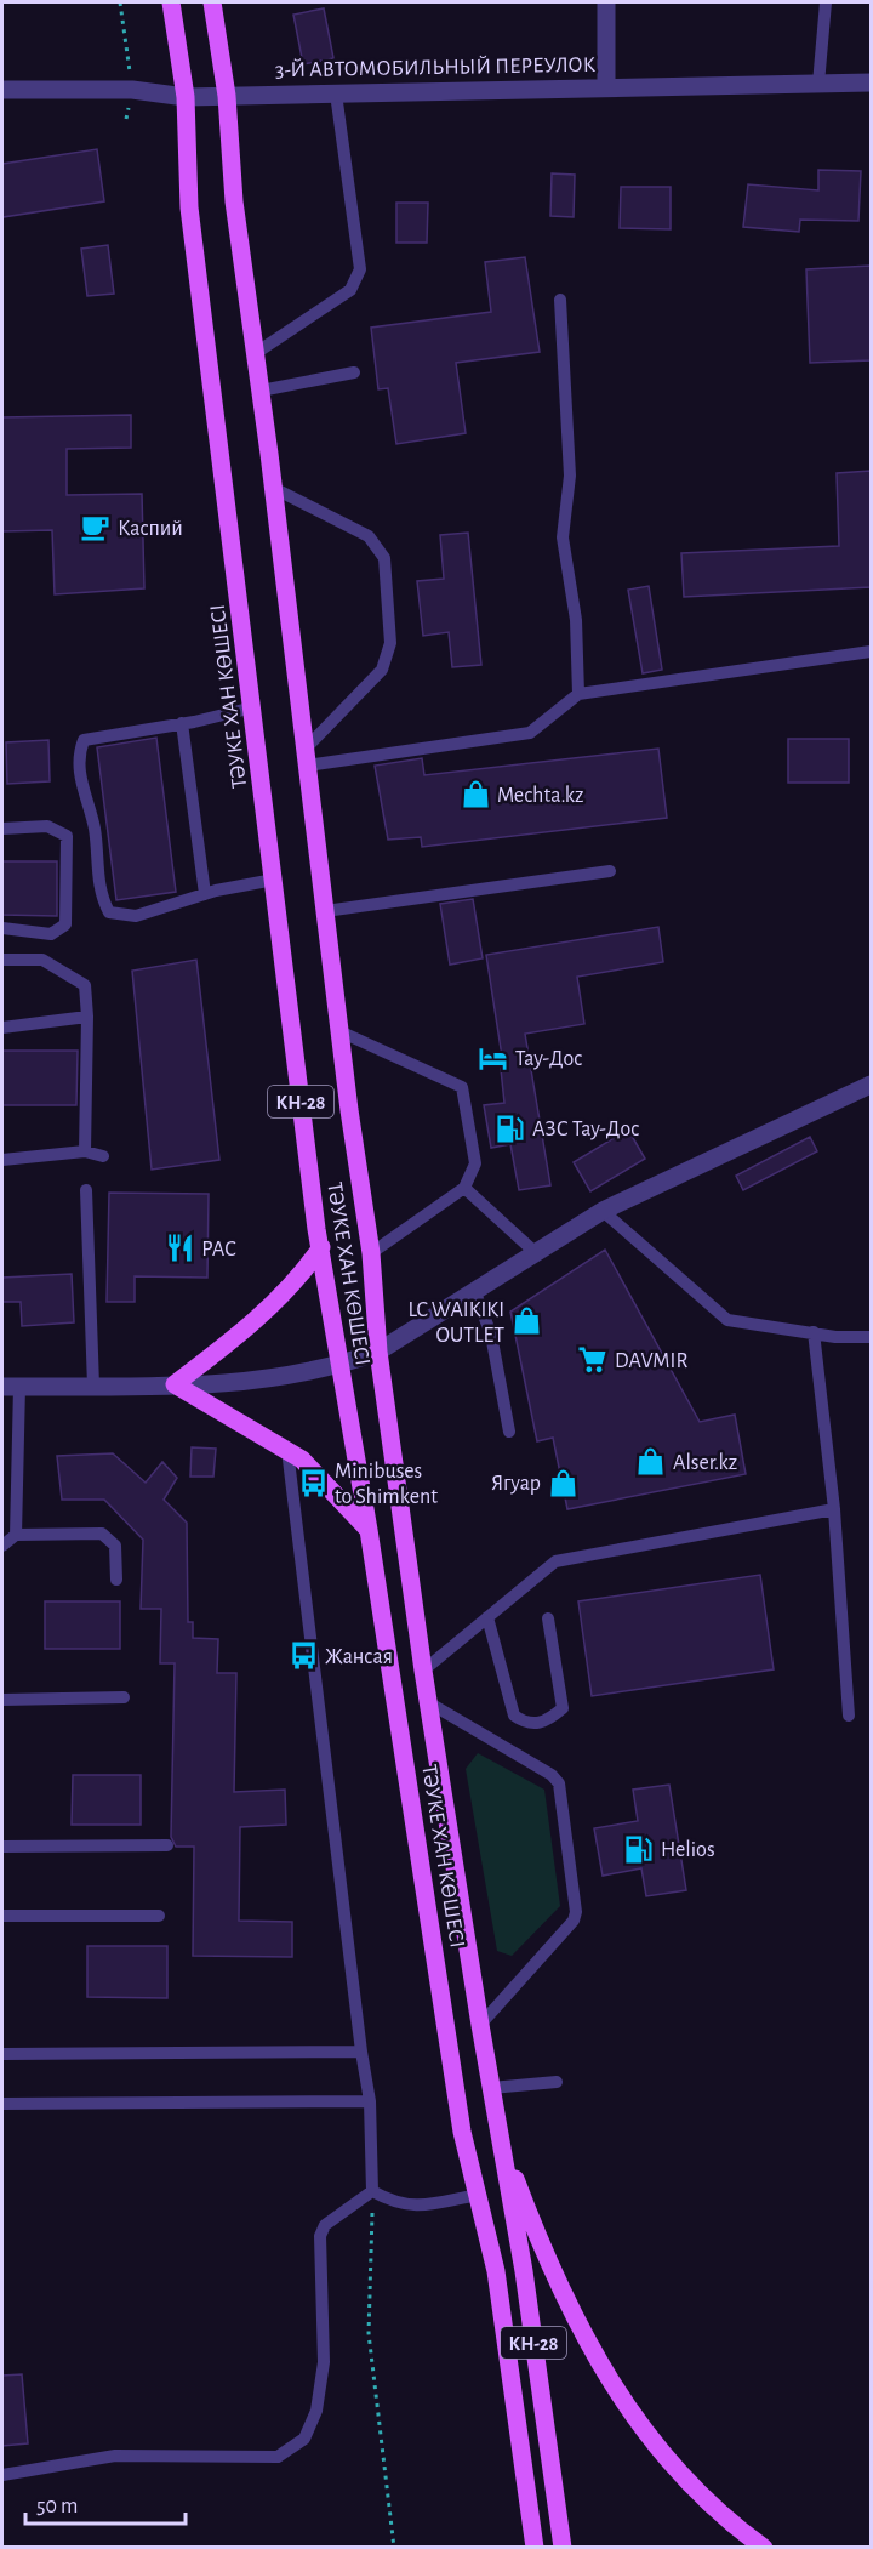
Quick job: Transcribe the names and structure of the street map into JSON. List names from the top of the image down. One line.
{"streets":{"main road":["ТӘУКЕ ХАН КӨШЕСІ","КН-28"],"street":["3-Й АВТОМОБИЛЬНЫЙ ПЕРЕУЛОК"]},"crossings":[["3-Й АВТОМОБИЛЬНЫЙ ПЕРЕУЛОК","ТӘУКЕ ХАН КӨШЕСІ"]],"places":{"cafe":["Каспий"],"shop":["Mechta.kz","LC WAIKIKI OUTLET","Alser.kz","Ягуар"],"hotel":["Тау-Дос"],"fuel station":["АЗС Тау-Дос","Helios"],"restaurant":["РАС"],"supermarket":["DAVMIR"],"bus stop":["Minibuses to Shimkent","Жансая"]},"scale_bar":"50 m"}
